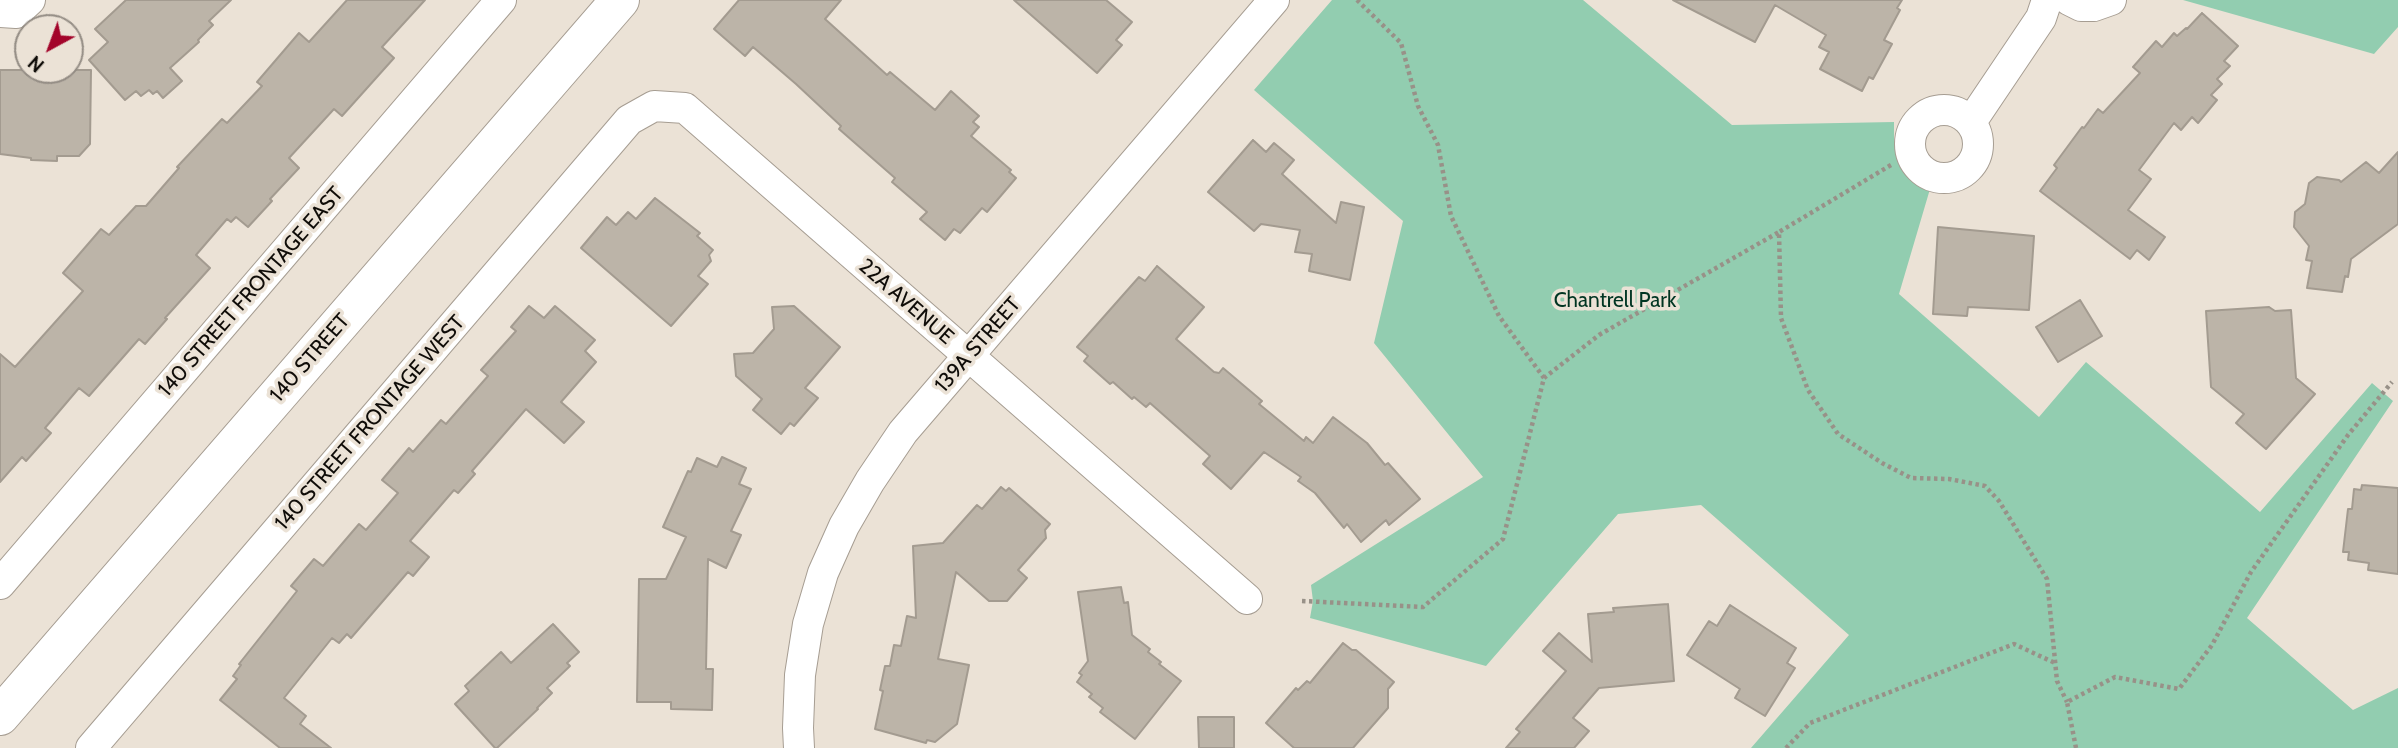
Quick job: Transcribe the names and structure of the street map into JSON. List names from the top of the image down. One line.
{"streets":{"main road":["140 STREET"],"street":["140 STREET FRONTAGE EAST","22A AVENUE","139A STREET","140 STREET FRONTAGE WEST"]},"crossings":[["22A AVENUE","139A STREET"],["22A AVENUE","140 STREET FRONTAGE WEST"]],"parks":["Chantrell Park"],"north":"bottom left"}
